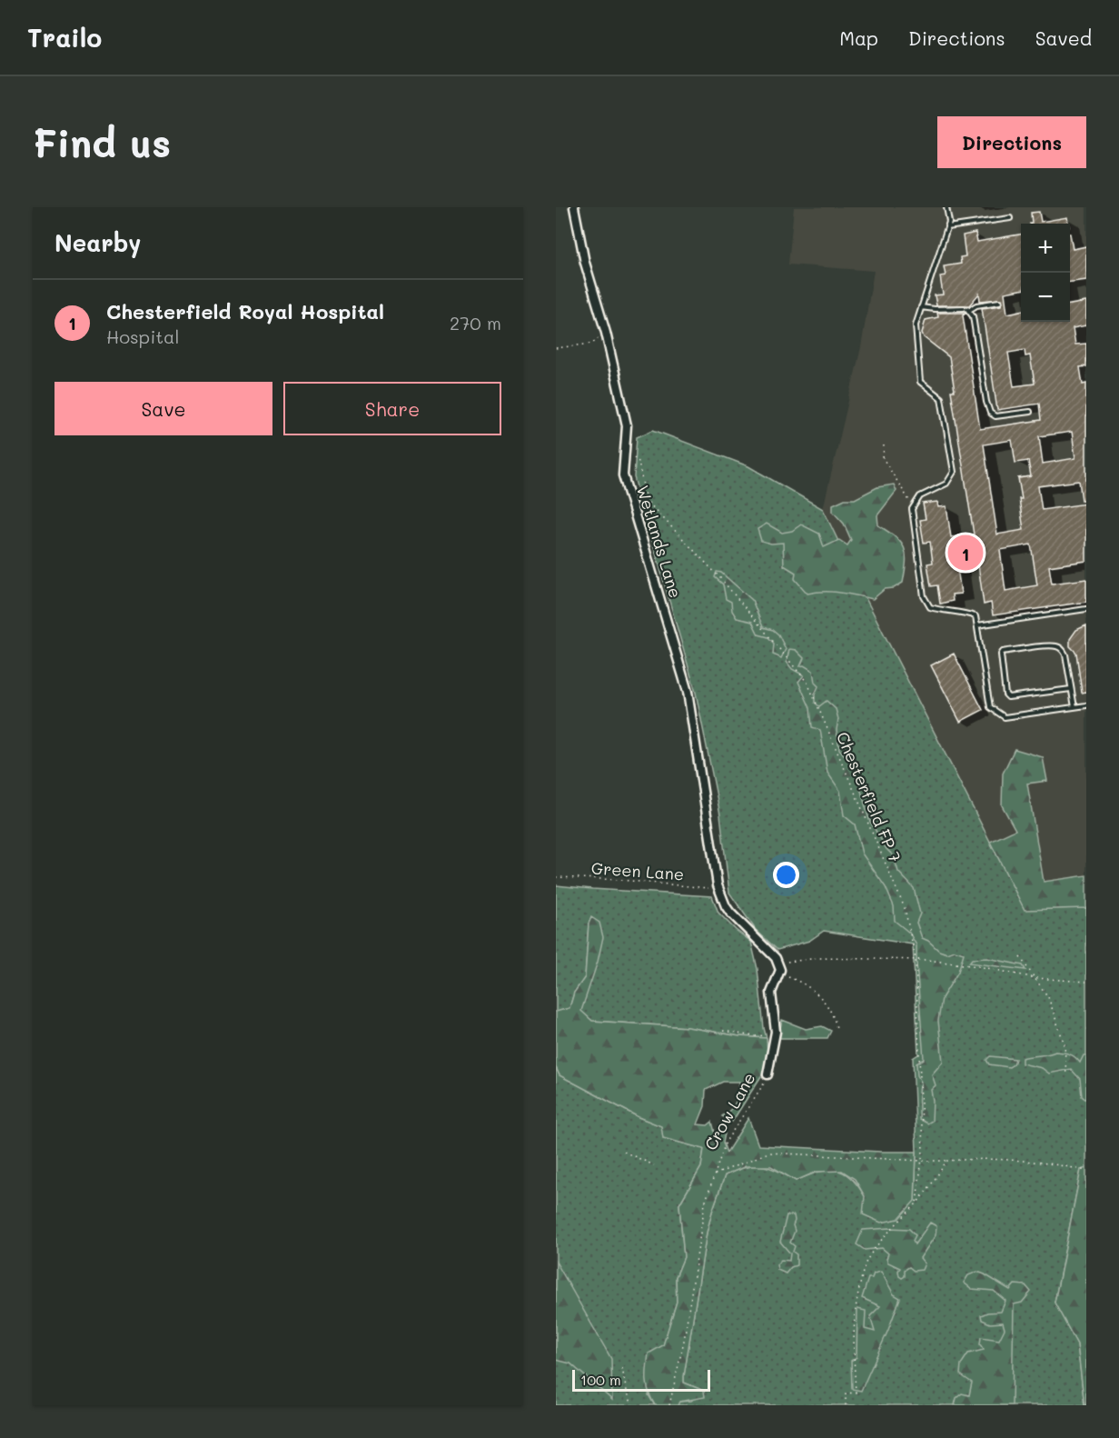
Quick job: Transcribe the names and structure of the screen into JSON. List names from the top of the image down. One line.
{"streets":{"street":["Wetlands Lane","Crow Lane"],"path":["Chesterfield FP 7","Green Lane"]},"crossings":[["Wetlands Lane","Green Lane"]],"scale_bar":"100 m","page":{"header":"Trailo","nav":["Map","Directions","Saved"],"buttons":["Directions",["Save","Share"]],"title":"Find us","heading":"Nearby","map_buttons":["+","−"],"list":[{"mark":"1","name":"Chesterfield Royal Hospital","note":"Hospital","value":"270 m"}],"pins":"1","scale":"100 m"}}
